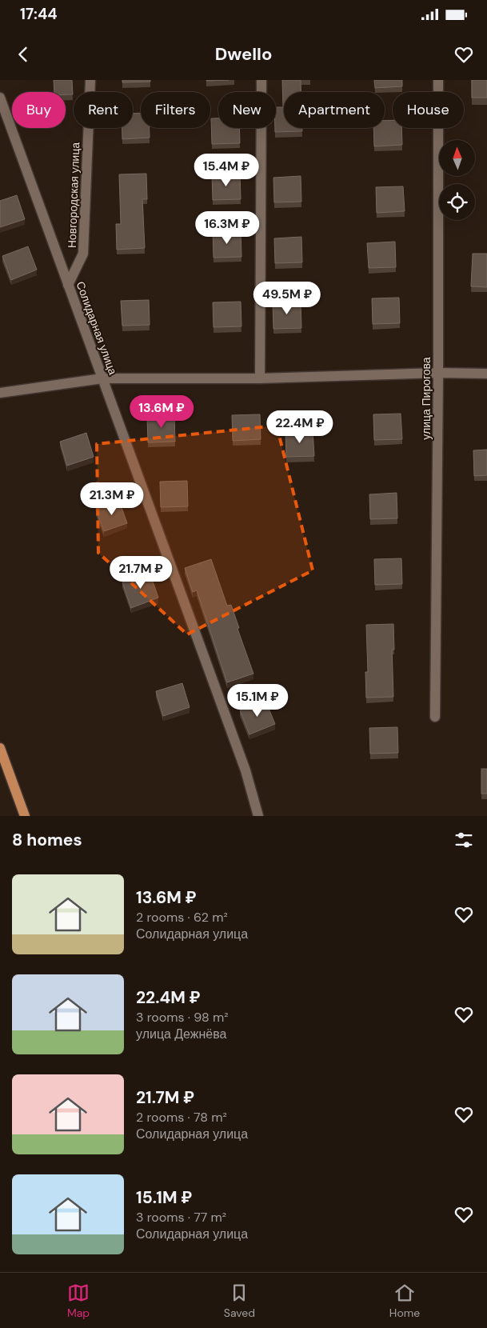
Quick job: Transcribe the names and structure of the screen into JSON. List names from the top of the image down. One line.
{"streets":{"street":["Новгородская улица","Солидарная улица","улица Пирогова"]},"crossings":[["Новгородская улица","Солидарная улица"]],"north":"top","page":{"status":"17:44","header":"Dwello","chip":["Buy","Rent","Filters","New","Apartment","House"],"price":["15.4M ₽","16.3M ₽","49.5M ₽","13.6M ₽","22.4M ₽","21.3M ₽","21.7M ₽","15.1M ₽"],"heading":"8 homes","list":[{"name":"13.6M ₽","note":"2 rooms · 62 m² · Солидарная улица"},{"name":"22.4M ₽","note":"3 rooms · 98 m² · улица Дежнёва"},{"name":"21.7M ₽","note":"2 rooms · 78 m² · Солидарная улица"},{"name":"15.1M ₽","note":"3 rooms · 77 m² · Солидарная улица"}],"tabs":["Map","Saved","Home"]}}
